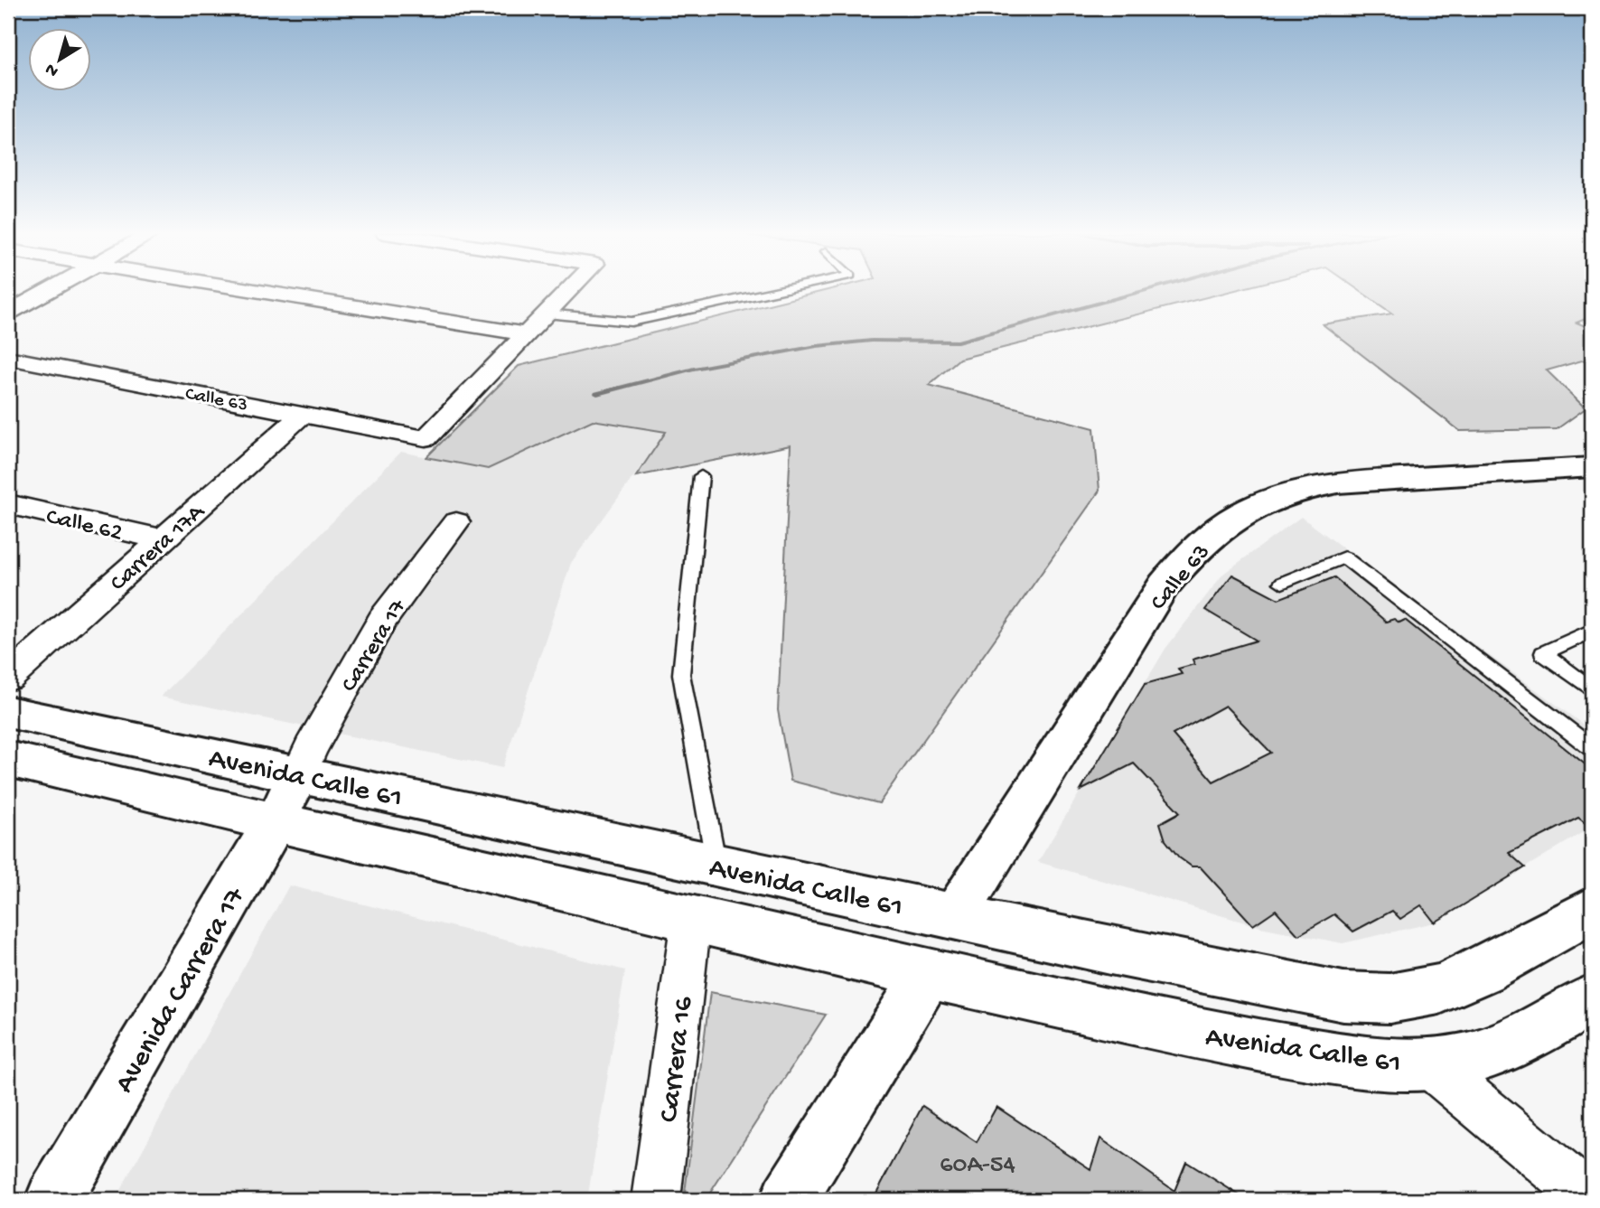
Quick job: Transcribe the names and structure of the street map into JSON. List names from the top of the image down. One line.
{"streets":{"main road":["Calle 63","Avenida Calle 61","Avenida Carrera 17"],"street":["Calle 62","Carrera 17A","Carrera 17","Carrera 16"]},"crossings":[["Calle 63","Carrera 17A"],["Calle 63","Avenida Calle 61"],["Calle 62","Carrera 17A"],["Carrera 17","Avenida Calle 61"],["Carrera 17","Avenida Carrera 17"],["Avenida Calle 61","Avenida Carrera 17"],["Avenida Calle 61","Carrera 16"]],"house_numbers":["60A-54"],"north":"bottom left"}
